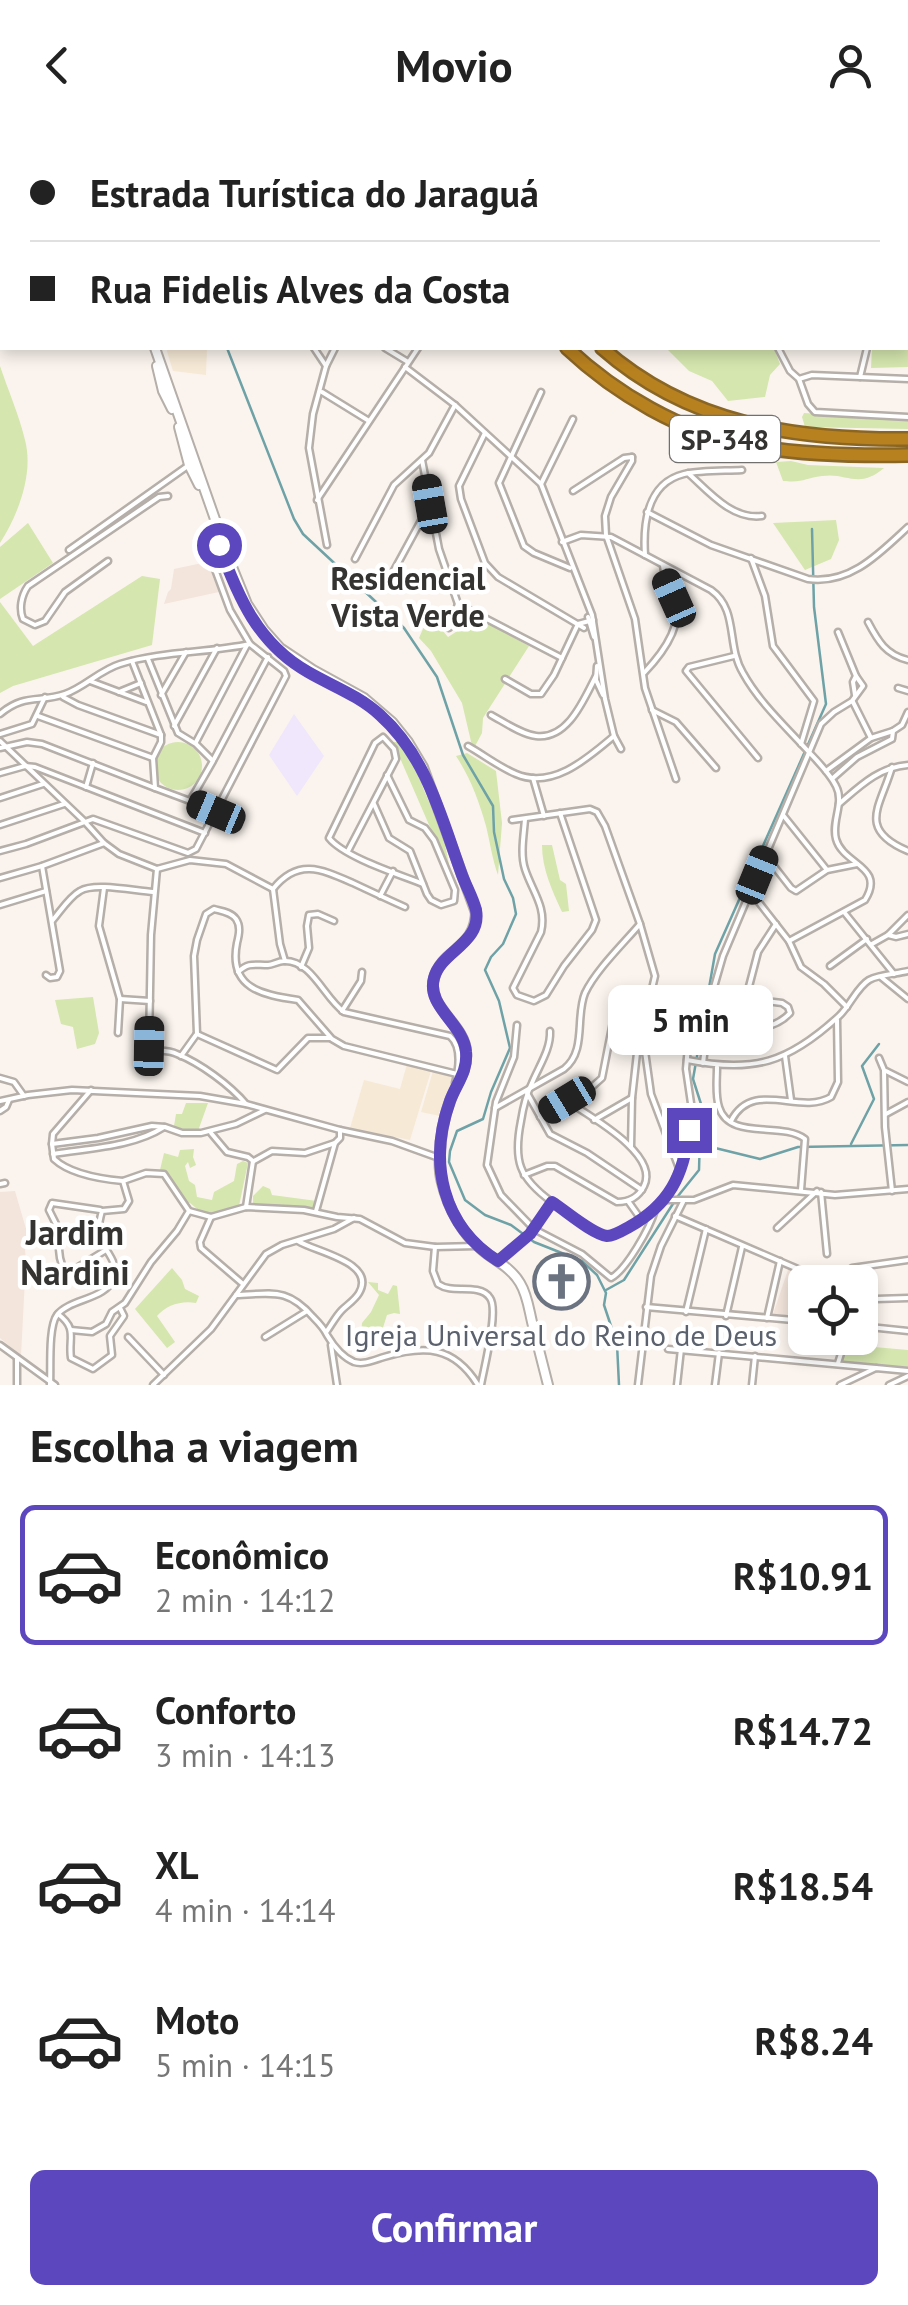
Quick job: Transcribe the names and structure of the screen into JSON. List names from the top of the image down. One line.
{"streets":{"highway":["SP-348"]},"districts":["Residencial Vista Verde","Jardim Nardini"],"places":{"church":["Igreja Universal do Reino de Deus"]},"page":{"header":"Movio","banner":["Estrada Turística do Jaraguá","Rua Fidelis Alves da Costa"],"bubble":"5 min","heading":"Escolha a viagem","list":[{"name":"Econômico","note":"2 min · 14:12","value":"R$10.91"},{"name":"Conforto","note":"3 min · 14:13","value":"R$14.72"},{"name":"XL","note":"4 min · 14:14","value":"R$18.54"},{"name":"Moto","note":"5 min · 14:15","value":"R$8.24"}],"buttons":"Confirmar"}}
